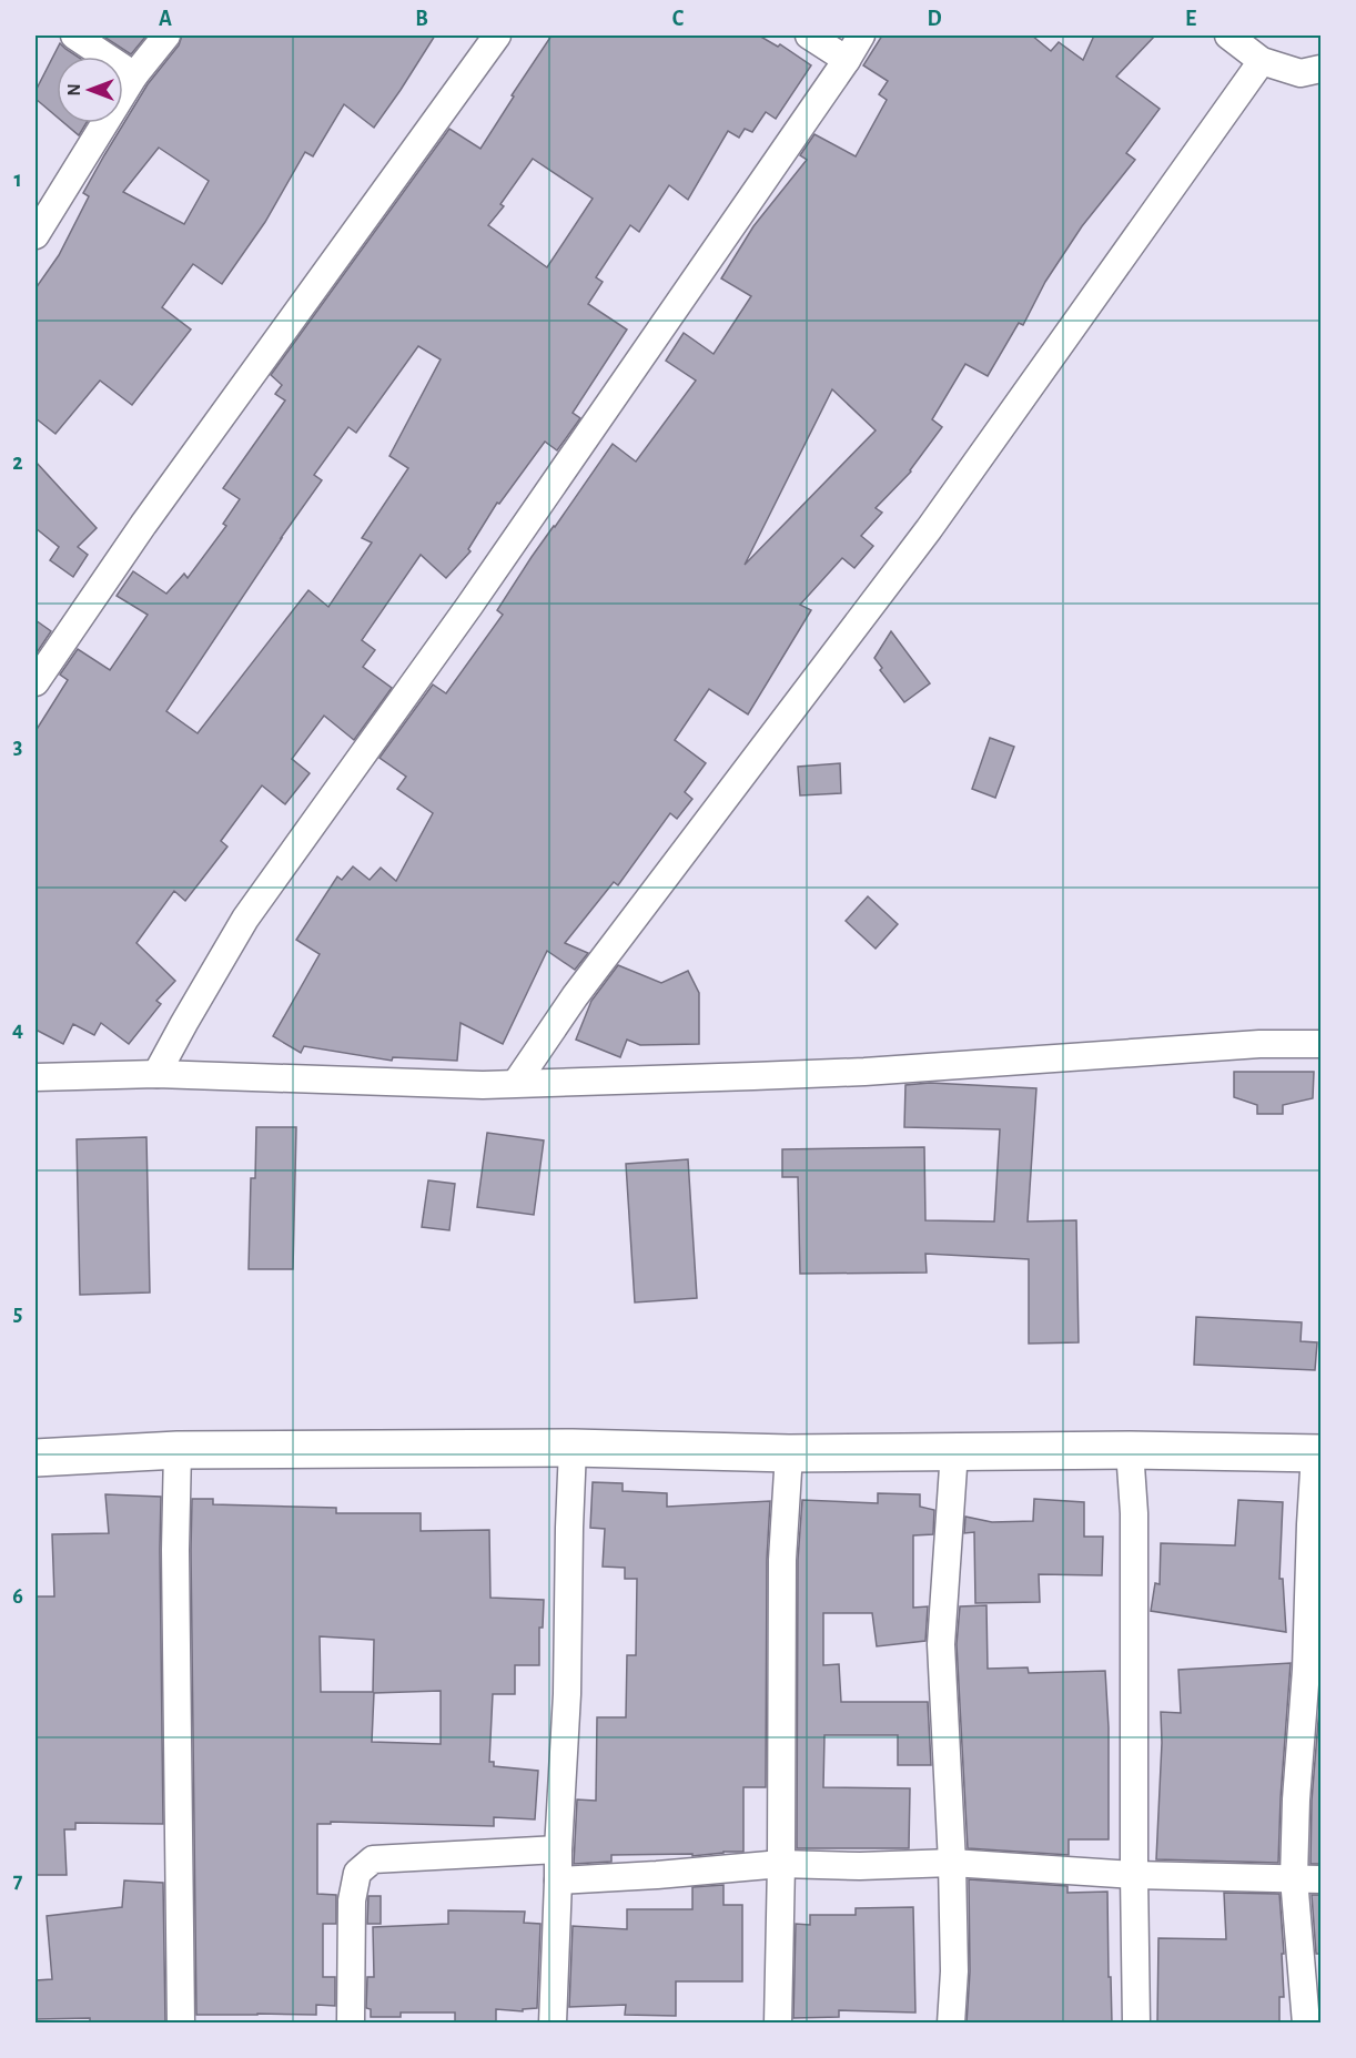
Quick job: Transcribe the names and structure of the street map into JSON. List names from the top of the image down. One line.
{"north":"left","grid":{"columns":["A","B","C","D","E"],"rows":["1","2","3","4","5","6","7"]}}
